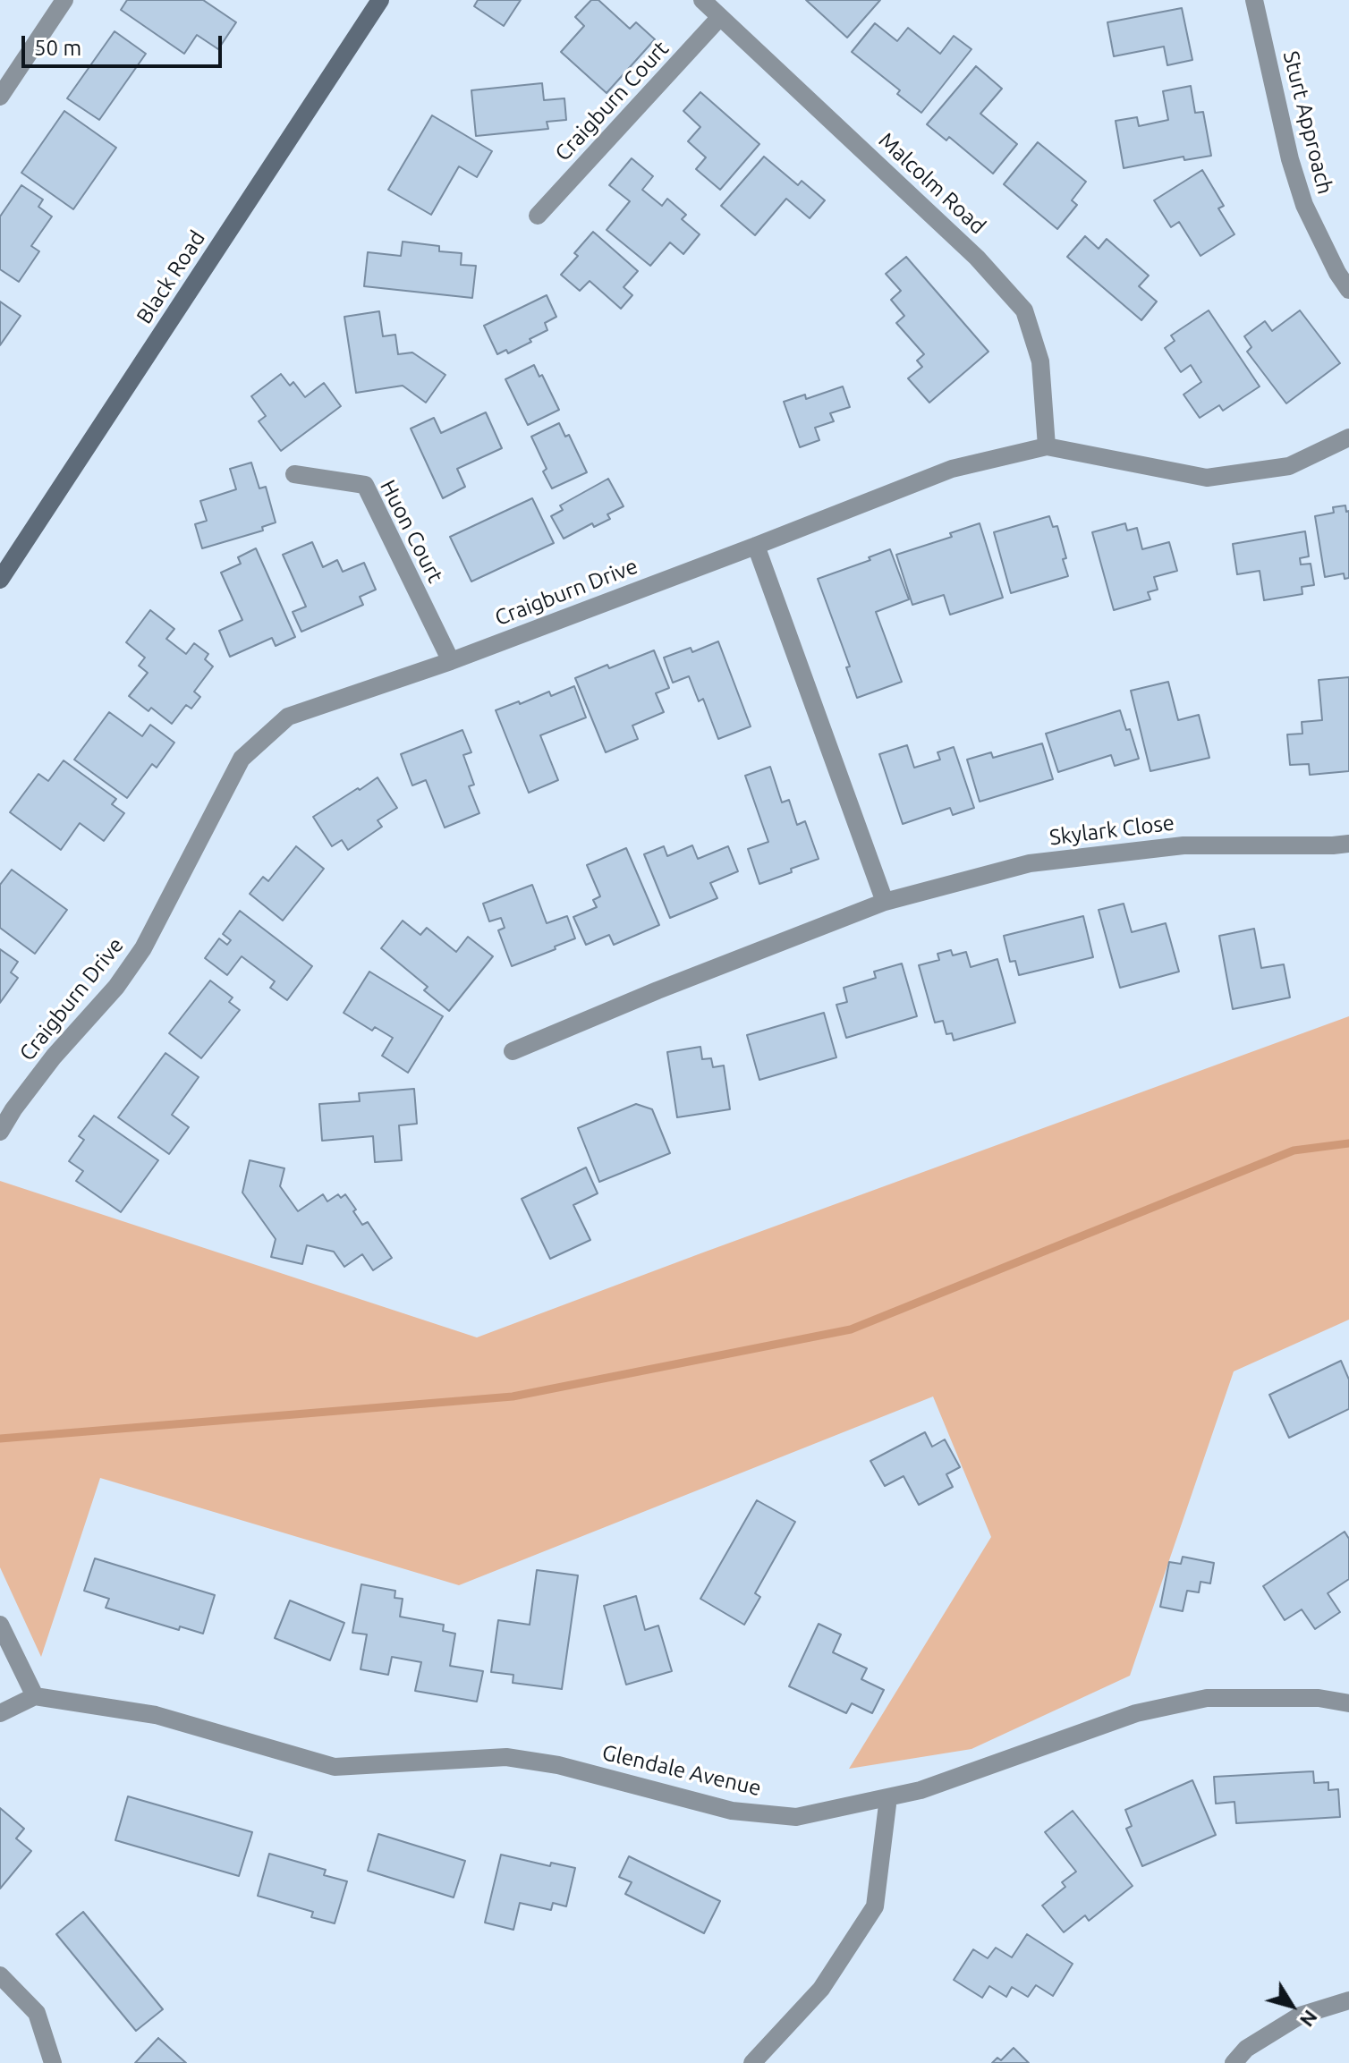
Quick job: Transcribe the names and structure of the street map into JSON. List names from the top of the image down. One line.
{"streets":{"main road":["Black Road"],"street":["Craigburn Court","Sturt Approach","Malcolm Road","Huon Court","Craigburn Drive","Skylark Close","Glendale Avenue"]},"crossings":[["Craigburn Court","Malcolm Road"],["Malcolm Road","Craigburn Drive"],["Huon Court","Craigburn Drive"]],"scale_bar":"50 m","north":"bottom right"}
